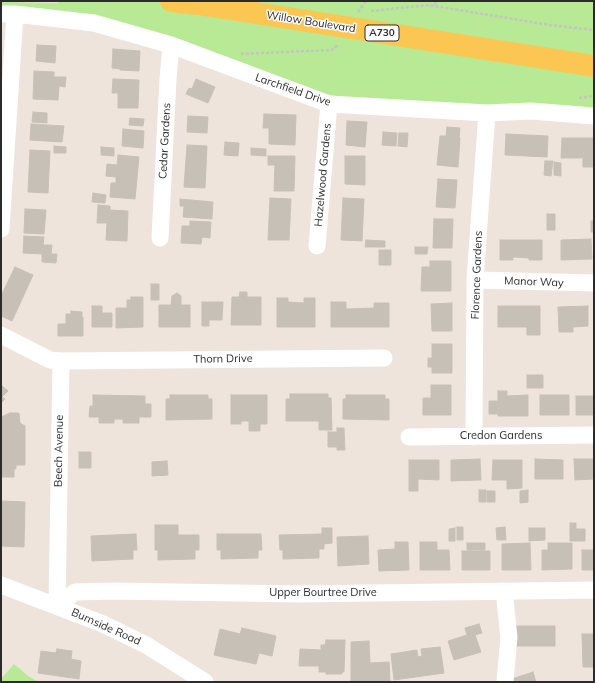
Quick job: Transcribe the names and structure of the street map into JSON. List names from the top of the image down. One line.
{"streets":{"main road":["Willow Boulevard","A730"],"street":["Larchfield Drive","Cedar Gardens","Hazelwood Gardens","Florence Gardens","Manor Way","Thorn Drive","Credon Gardens","Beech Avenue","Upper Bourtree Drive","Burnside Road"]},"crossings":[["Larchfield Drive","Cedar Gardens"],["Larchfield Drive","Hazelwood Gardens"],["Larchfield Drive","Florence Gardens"],["Florence Gardens","Manor Way"],["Florence Gardens","Credon Gardens"],["Thorn Drive","Beech Avenue"],["Beech Avenue","Upper Bourtree Drive"],["Beech Avenue","Burnside Road"],["Upper Bourtree Drive","Burnside Road"]]}
